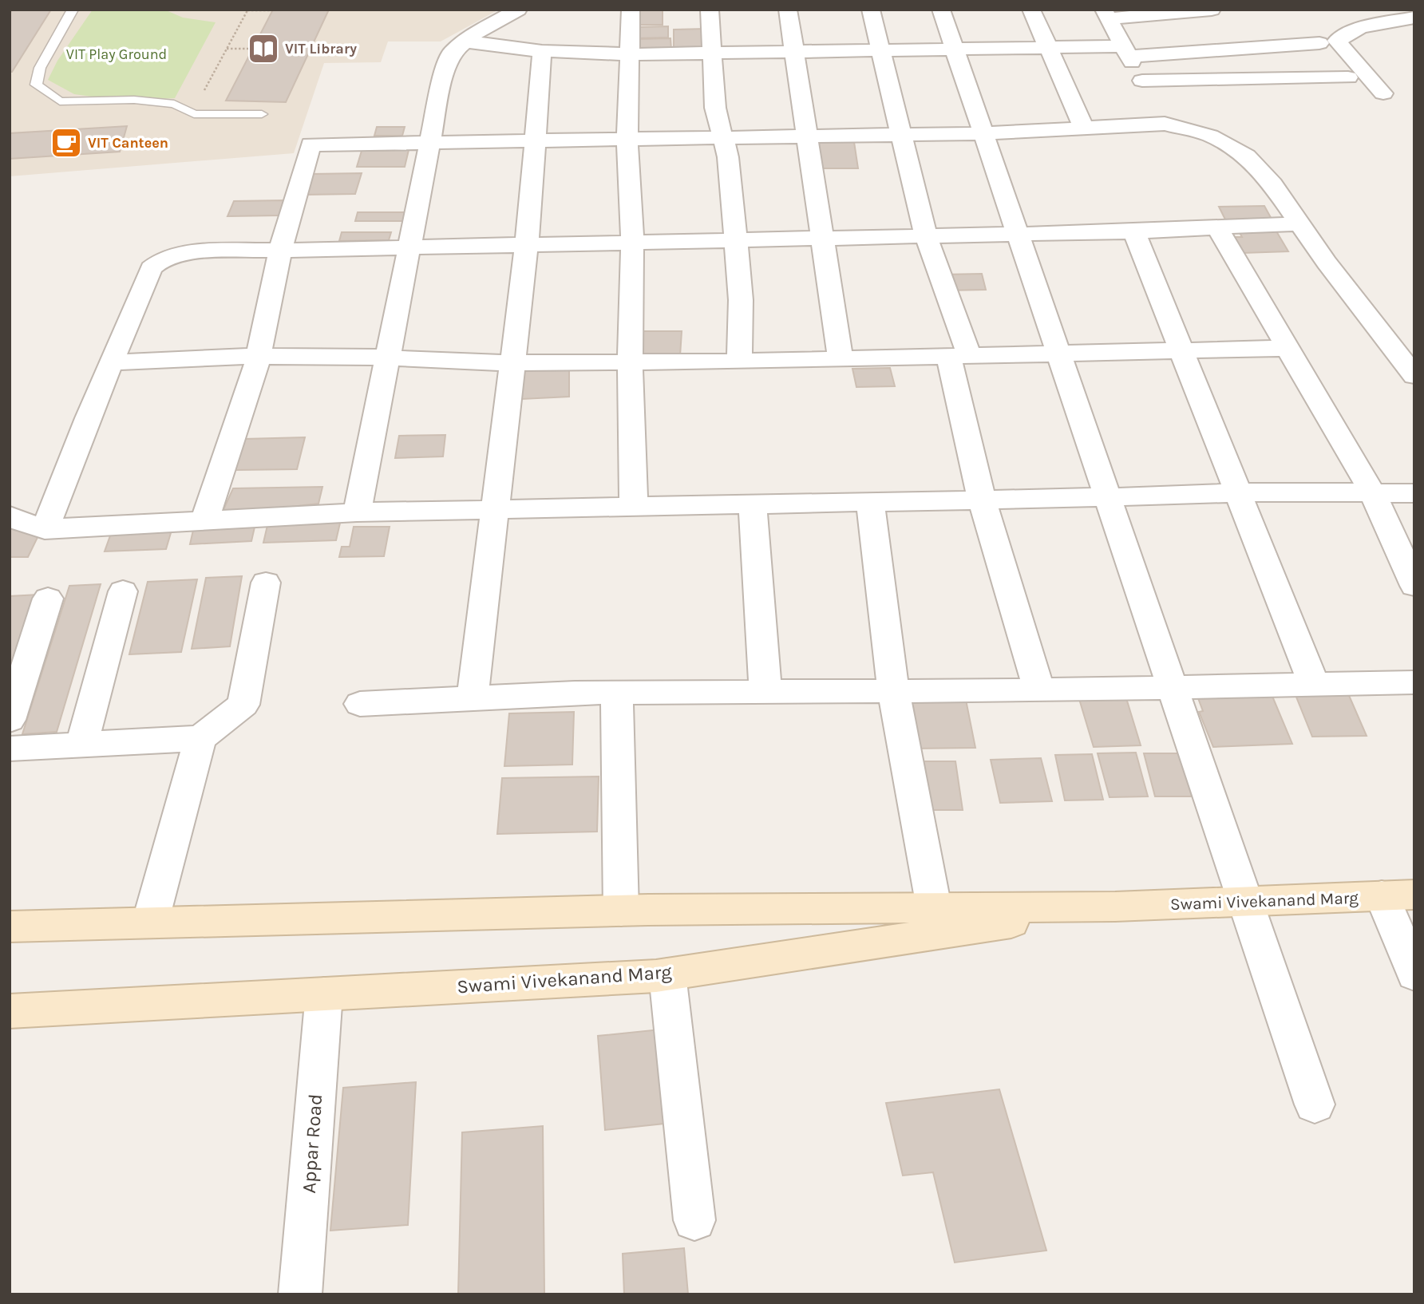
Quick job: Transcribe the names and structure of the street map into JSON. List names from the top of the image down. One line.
{"streets":{"main road":["Swami Vivekanand Marg"],"street":["Appar Road"]},"crossings":[["Swami Vivekanand Marg","Appar Road"]],"parks":["VIT Play Ground"],"places":{"library":["VIT Library"],"cafe":["VIT Canteen"]}}
